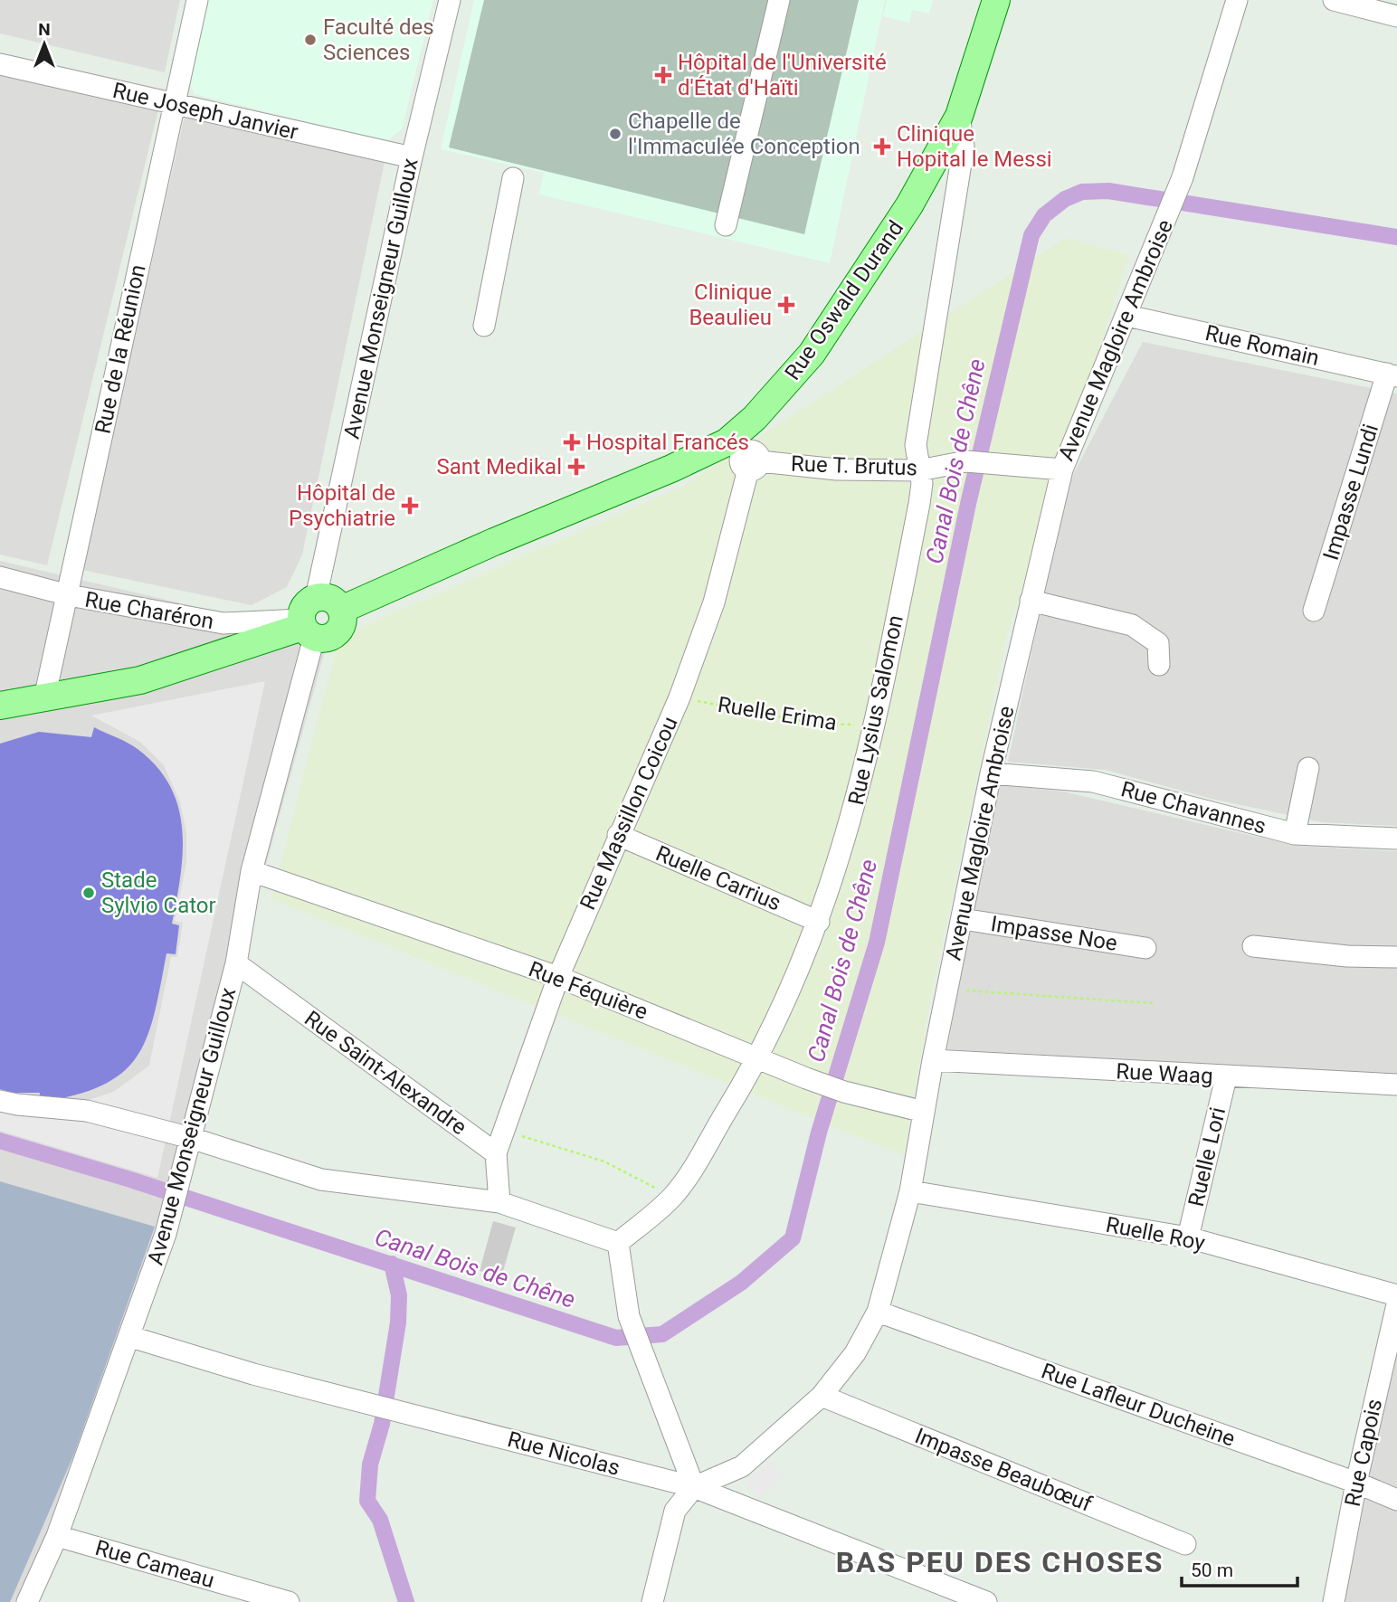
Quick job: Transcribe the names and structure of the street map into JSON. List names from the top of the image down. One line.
{"streets":{"main road":["Rue Oswald Durand"],"street":["Rue Joseph Janvier","Avenue Monseigneur Guilloux","Avenue Magloire Ambroise","Rue Romain","Rue de la Réunion","Rue T. Brutus","Impasse Lundi","Rue Charéron","Rue Lysius Salomon","Rue Chavannes","Rue Massillon Coicou","Ruelle Carrius","Impasse Noe","Rue Féquière","Rue Saint-Alexandre","Rue Waag","Ruelle Lori","Ruelle Roy","Rue Lafleur Ducheine","Rue Capois","Rue Nicolas","Impasse Beaubœuf","Rue Cameau"],"path":["Ruelle Erima"]},"crossings":[["Rue Joseph Janvier","Avenue Monseigneur Guilloux"],["Rue Joseph Janvier","Rue de la Réunion"],["Avenue Monseigneur Guilloux","Rue Charéron"],["Avenue Monseigneur Guilloux","Rue Féquière"],["Avenue Monseigneur Guilloux","Rue Saint-Alexandre"],["Avenue Monseigneur Guilloux","Rue Nicolas"],["Avenue Monseigneur Guilloux","Rue Cameau"],["Rue Oswald Durand","Rue T. Brutus"],["Rue Oswald Durand","Rue Lysius Salomon"],["Rue Oswald Durand","Rue Massillon Coicou"],["Avenue Magloire Ambroise","Rue Romain"],["Avenue Magloire Ambroise","Rue T. Brutus"],["Avenue Magloire Ambroise","Rue Chavannes"],["Avenue Magloire Ambroise","Impasse Noe"],["Avenue Magloire Ambroise","Rue Féquière"],["Avenue Magloire Ambroise","Rue Waag"],["Avenue Magloire Ambroise","Ruelle Roy"],["Avenue Magloire Ambroise","Rue Lafleur Ducheine"],["Avenue Magloire Ambroise","Rue Nicolas"],["Avenue Magloire Ambroise","Impasse Beaubœuf"],["Rue Romain","Impasse Lundi"],["Rue de la Réunion","Rue Charéron"],["Rue T. Brutus","Rue Lysius Salomon"],["Rue T. Brutus","Rue Massillon Coicou"],["Rue Lysius Salomon","Ruelle Erima"],["Rue Lysius Salomon","Ruelle Carrius"],["Rue Lysius Salomon","Rue Féquière"],["Ruelle Erima","Rue Massillon Coicou"],["Rue Massillon Coicou","Ruelle Carrius"],["Rue Massillon Coicou","Rue Féquière"],["Rue Massillon Coicou","Rue Saint-Alexandre"],["Rue Waag","Ruelle Lori"],["Ruelle Lori","Ruelle Roy"],["Rue Lafleur Ducheine","Rue Capois"]],"districts":["BAS PEU DES CHOSES"],"water":["Canal Bois de Chêne"],"places":{"other":["Faculté des Sciences","Chapelle de l'Immaculée Conception","Stade Sylvio Cator"],"health":["Hôpital de l'Université d'État d'Haïti","Clinique Hopital le Messi","Clinique Beaulieu","Hospital Francés","Sant Medikal","Hôpital de Psychiatrie"]},"scale_bar":"50 m","north":"top"}
